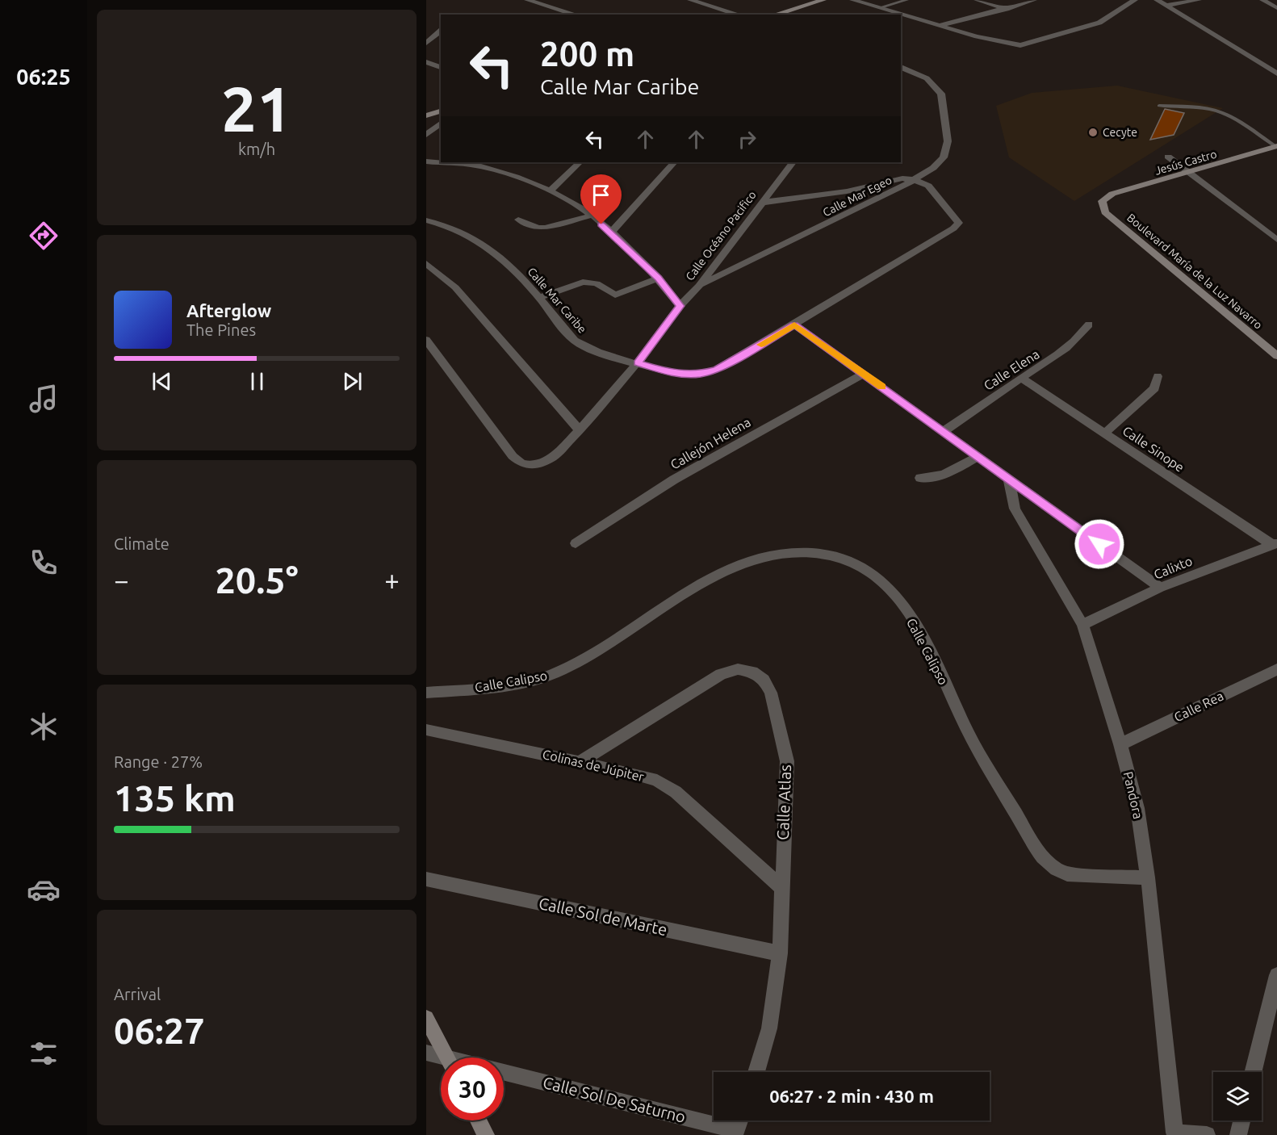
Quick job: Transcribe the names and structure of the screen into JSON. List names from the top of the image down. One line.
{"streets":{"street":["Jesús Castro","Calle Mar Egeo","Calle Océano Pacifico","Boulevard María de la Luz Navarro","Calle Mar Caribe","Calle Elena","Callejón Helena","Calle Sinope","Calixto","Calle Calipso","Calle Rea","Colinas de Júpiter","Pandora","Calle Atlas","Calle Sol de Marte","Calle Sol De Saturno"]},"crossings":[["Jesús Castro","Boulevard María de la Luz Navarro"],["Calle Mar Egeo","Calle Océano Pacifico"],["Calle Mar Egeo","Calle Mar Caribe"],["Calle Océano Pacifico","Calle Mar Caribe"],["Calle Elena","Calle Sinope"],["Calle Sinope","Calixto"],["Calixto","Pandora"],["Calle Calipso","Pandora"],["Calle Rea","Pandora"],["Colinas de Júpiter","Calle Atlas"],["Calle Atlas","Calle Sol de Marte"]],"places":["Cecyte"],"page":{"tabs":"06:25","tile":[["21","km/h"],"Climate",["Range · 27%","135 km"],["Arrival","06:27"]],"turn":["200 m","Calle Mar Caribe"],"song":["Afterglow","The Pines"],"heat":["−","20.5°","+"],"limit":"30","trip":"06:27 · 2 min · 430 m"}}
